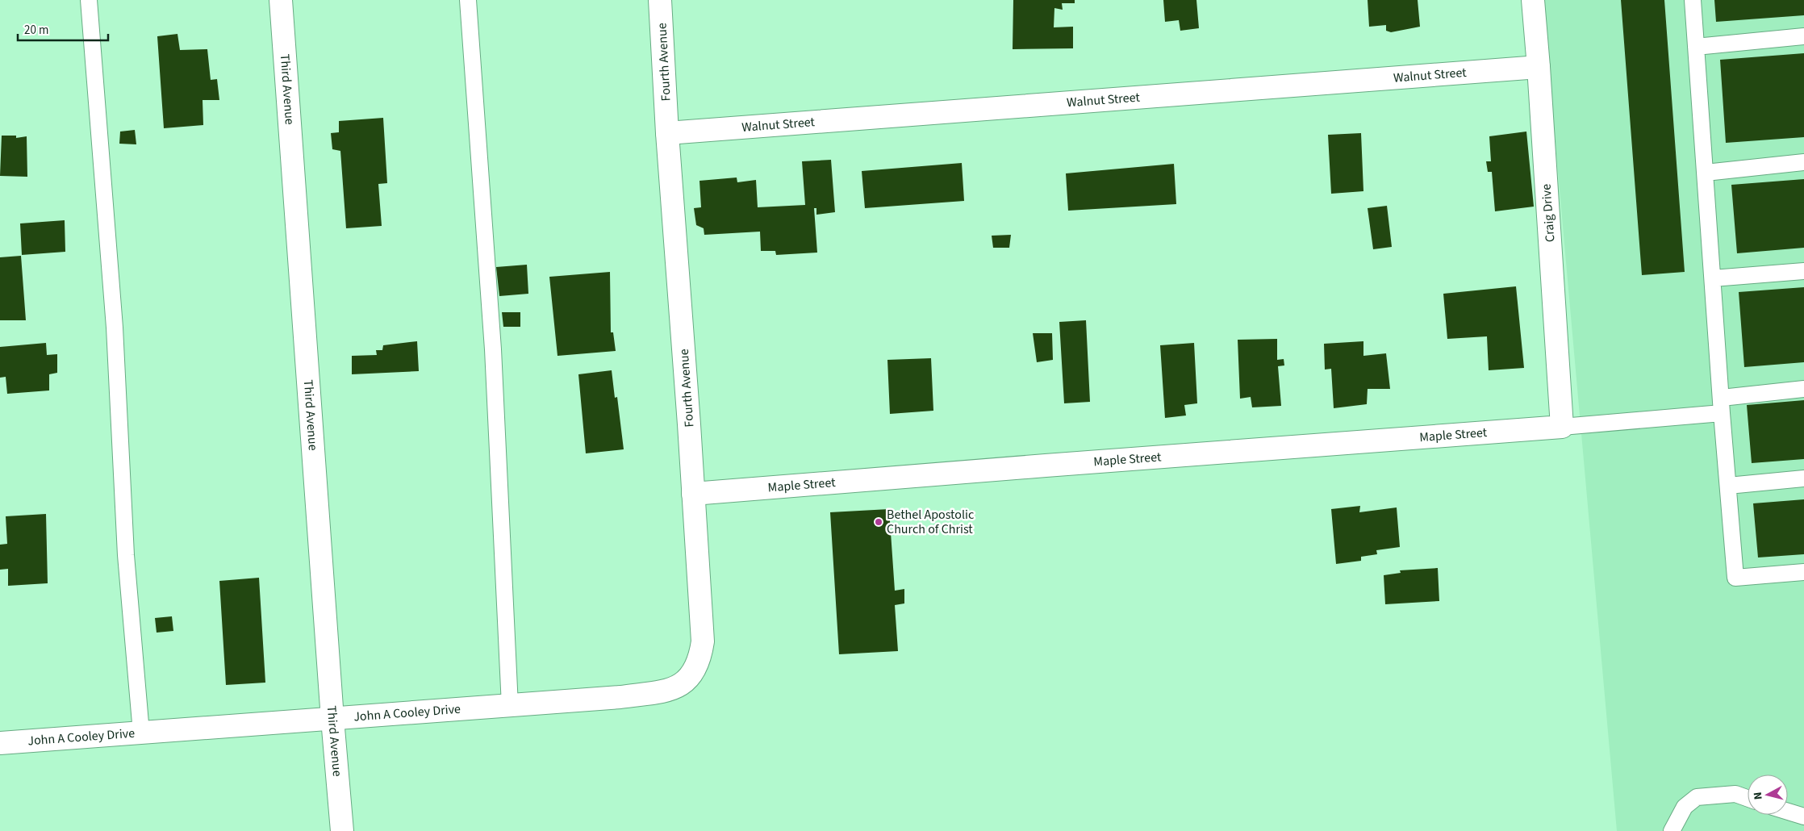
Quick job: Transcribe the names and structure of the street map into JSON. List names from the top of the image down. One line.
{"streets":{"street":["Fourth Avenue","Walnut Street","Third Avenue","Craig Drive","Maple Street","John A Cooley Drive"]},"crossings":[["Fourth Avenue","Walnut Street"],["Fourth Avenue","Maple Street"],["Fourth Avenue","John A Cooley Drive"],["Walnut Street","Craig Drive"],["Third Avenue","John A Cooley Drive"],["Craig Drive","Maple Street"]],"places":["Bethel Apostolic Church of Christ"],"scale_bar":"20 m","north":"left"}
